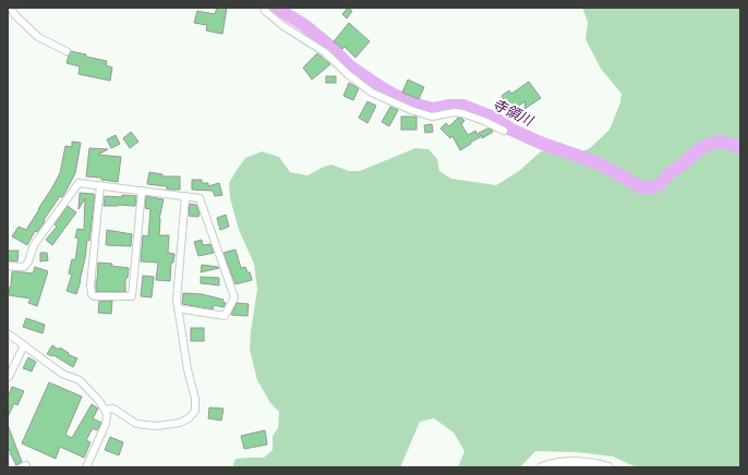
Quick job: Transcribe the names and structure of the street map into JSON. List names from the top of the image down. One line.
{"water":["寺領川"]}
